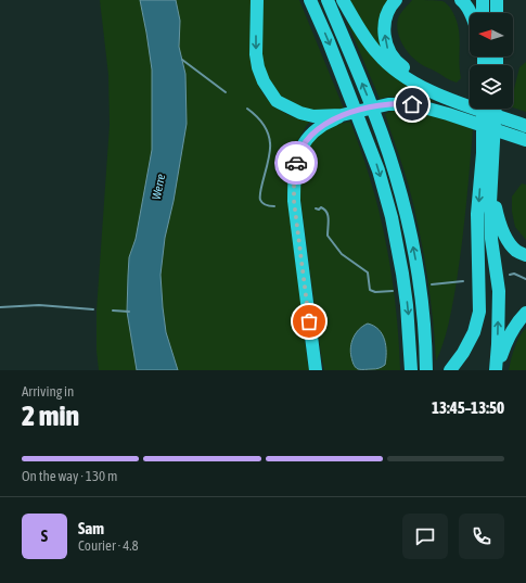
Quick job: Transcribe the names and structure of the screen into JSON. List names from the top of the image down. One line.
{"water":["Werre"],"north":"left","page":{"heading":["2 min","Arriving in","13:45–13:50"],"panel":["Sam","Courier · 4.8"],"bar":"On the way · 130 m","round":"S"}}
